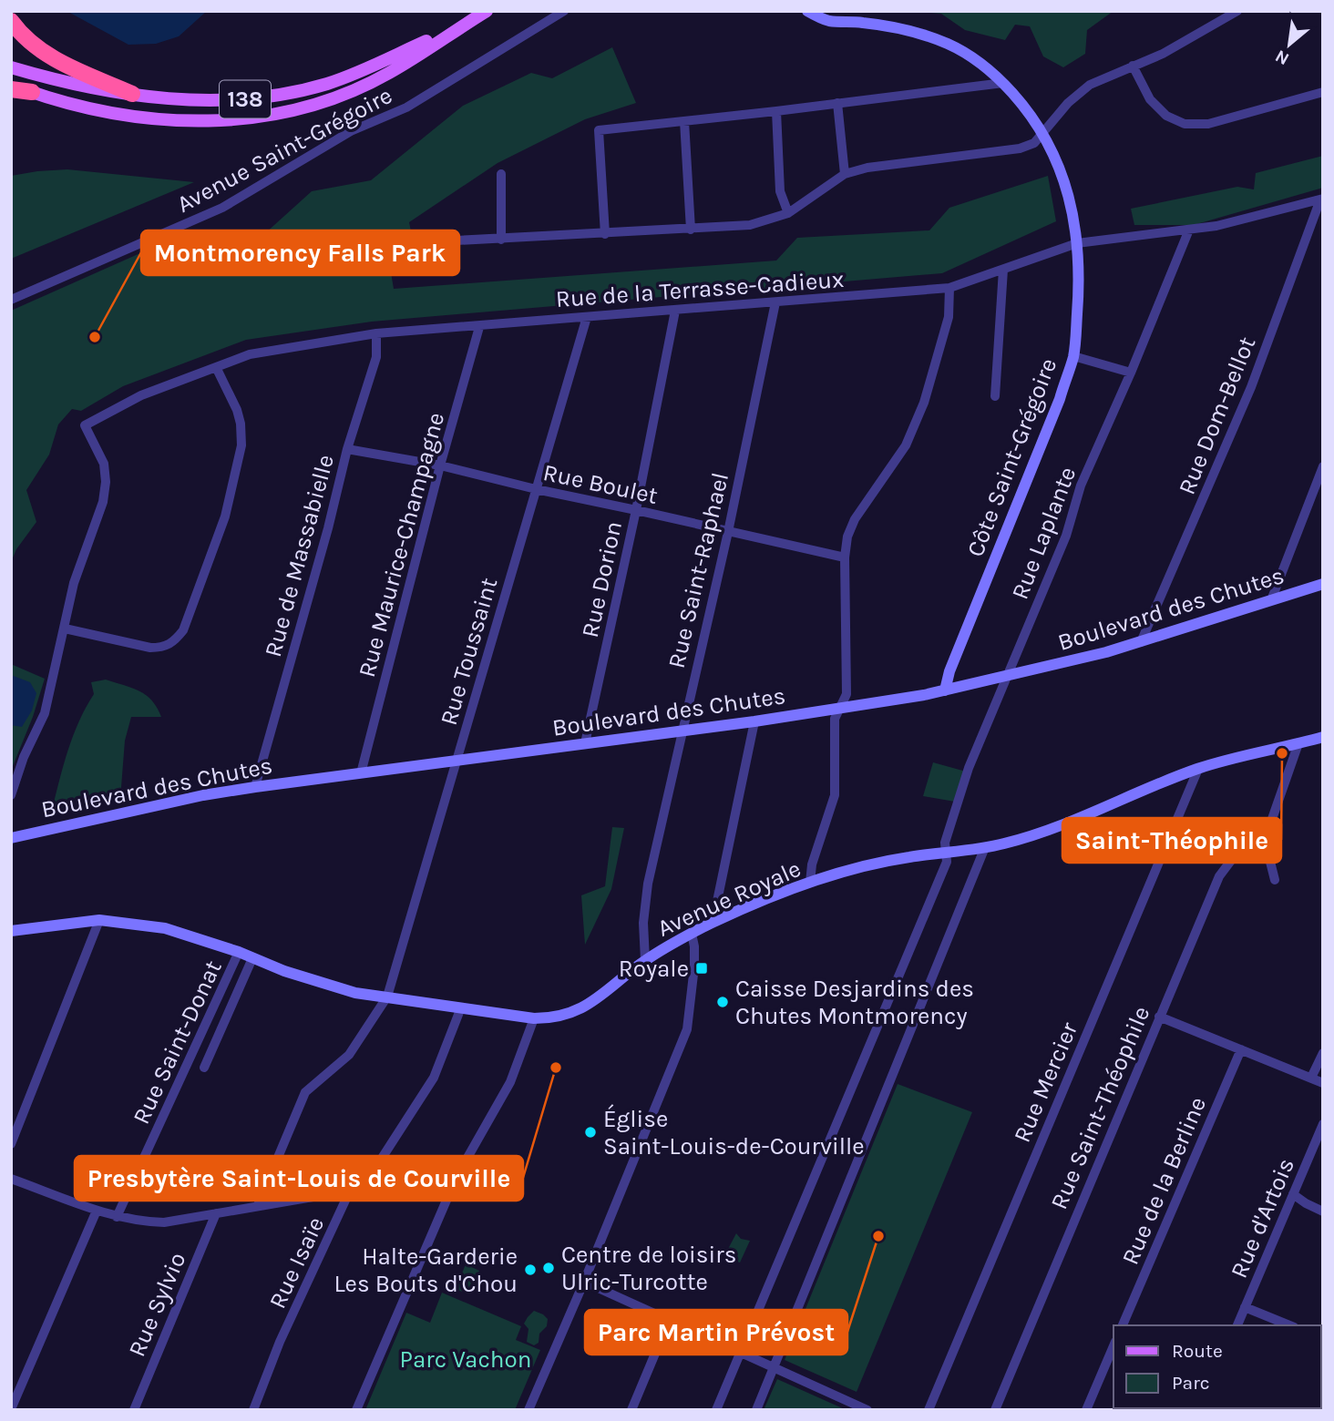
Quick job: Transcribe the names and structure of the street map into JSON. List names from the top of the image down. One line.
{"streets":{"main road":["138"],"street":["Avenue Saint-Grégoire","Rue de la Terrasse-Cadieux","Rue Dom-Bellot","Côte Saint-Grégoire","Rue Boulet","Rue Laplante","Rue Maurice-Champagne","Rue de Massabielle","Rue Saint-Raphael","Rue Dorion","Boulevard des Chutes","Rue Toussaint","Avenue Royale","Rue Saint-Donat","Rue Mercier","Rue Saint-Théophile","Rue de la Berline","Rue d'Artois","Rue Isaïe","Rue Sylvio"]},"crossings":[["Rue de la Terrasse-Cadieux","Rue Dom-Bellot"],["Rue de la Terrasse-Cadieux","Côte Saint-Grégoire"],["Rue de la Terrasse-Cadieux","Rue Laplante"],["Rue de la Terrasse-Cadieux","Rue Maurice-Champagne"],["Rue de la Terrasse-Cadieux","Rue de Massabielle"],["Rue de la Terrasse-Cadieux","Rue Saint-Raphael"],["Rue de la Terrasse-Cadieux","Rue Dorion"],["Rue de la Terrasse-Cadieux","Rue Toussaint"],["Rue Dom-Bellot","Boulevard des Chutes"],["Côte Saint-Grégoire","Boulevard des Chutes"],["Rue Boulet","Rue Maurice-Champagne"],["Rue Boulet","Rue de Massabielle"],["Rue Boulet","Rue Saint-Raphael"],["Rue Boulet","Rue Dorion"],["Rue Boulet","Rue Toussaint"],["Rue Laplante","Boulevard des Chutes"],["Rue Laplante","Avenue Royale"],["Rue Maurice-Champagne","Boulevard des Chutes"],["Rue de Massabielle","Boulevard des Chutes"],["Rue Saint-Raphael","Boulevard des Chutes"],["Rue Saint-Raphael","Avenue Royale"],["Rue Dorion","Boulevard des Chutes"],["Boulevard des Chutes","Rue Toussaint"],["Rue Toussaint","Avenue Royale"],["Avenue Royale","Rue Saint-Donat"],["Avenue Royale","Rue Mercier"],["Avenue Royale","Rue Isaïe"]],"parks":["Parc Vachon"],"places":{"other":["Montmorency Falls Park","Saint-Théophile","Caisse Desjardins des Chutes Montmorency","Presbytère Saint-Louis de Courville","Église Saint-Louis-de-Courville","Parc Martin Prévost","Centre de loisirs Ulric-Turcotte","Halte-Garderie Les Bouts d'Chou"],"transit":["Royale"]},"legend":["Route","Parc"],"north":"bottom left"}
